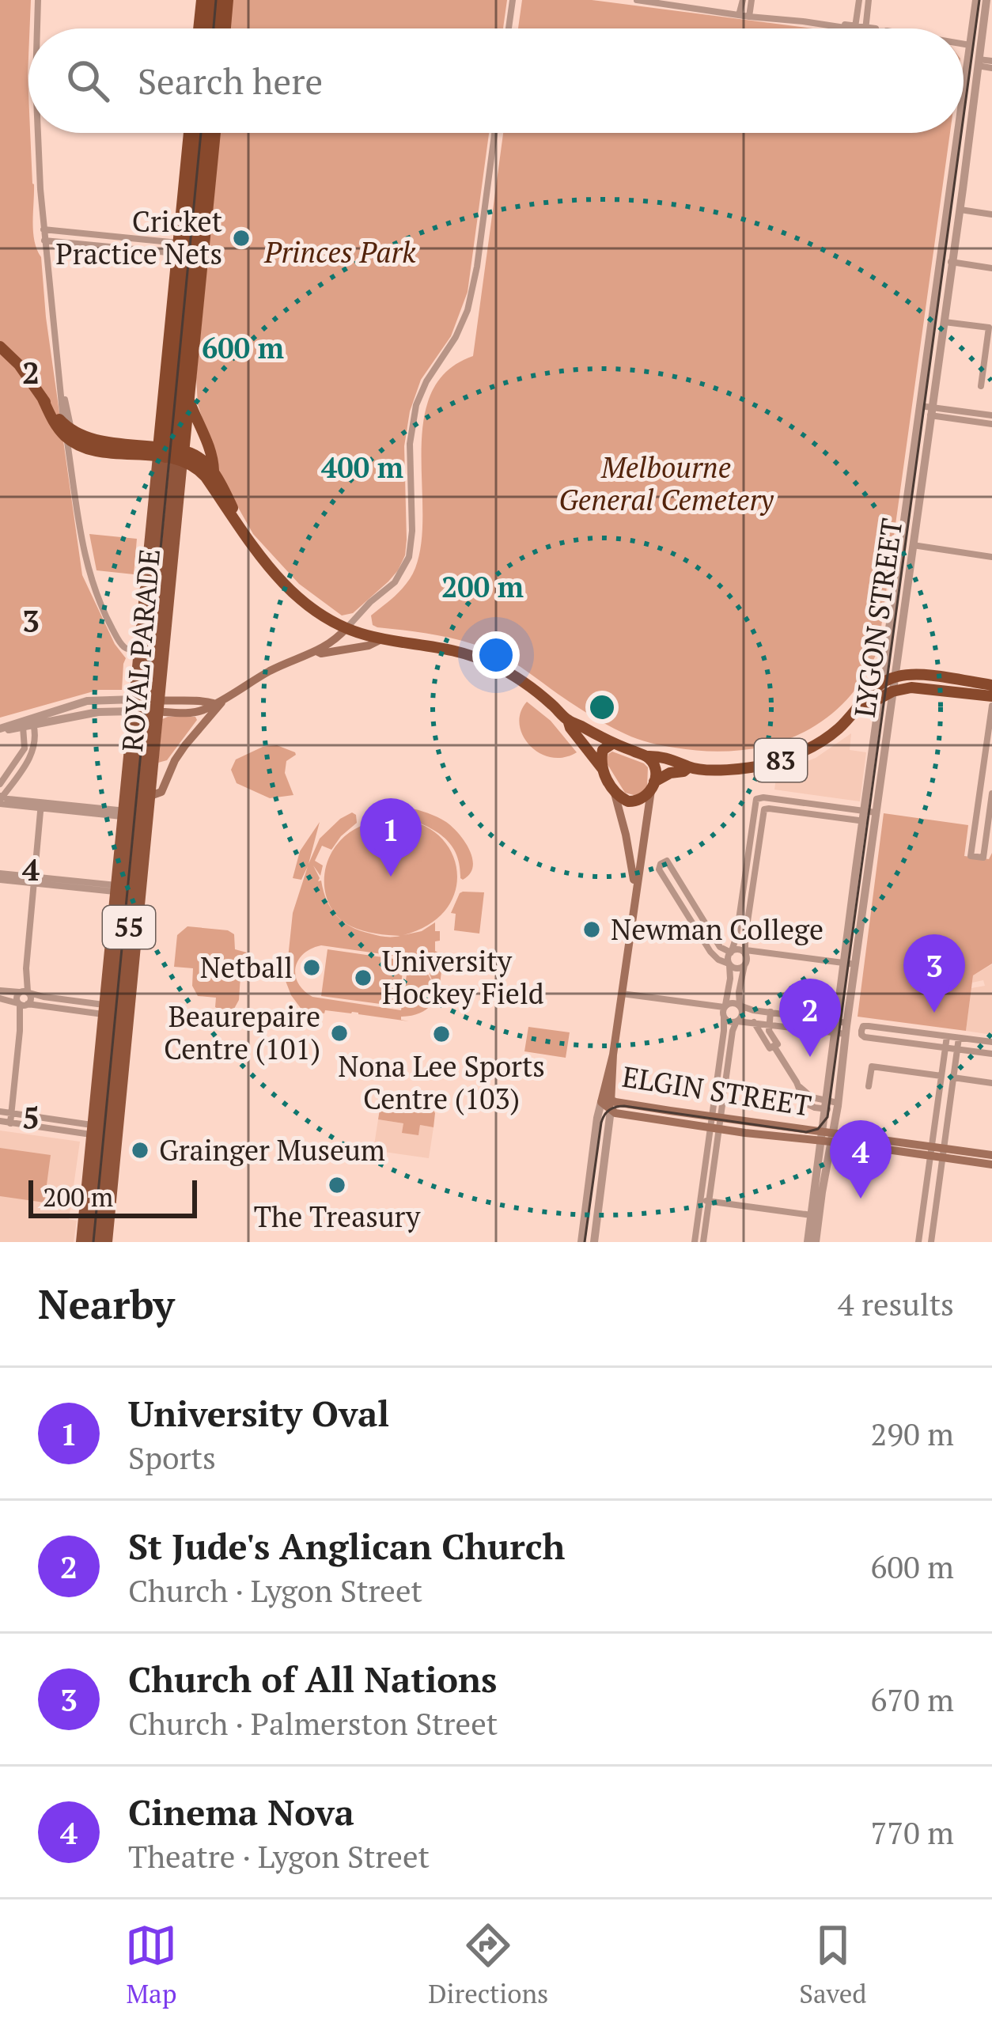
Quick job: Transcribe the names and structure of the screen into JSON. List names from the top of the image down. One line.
{"streets":{"highway":["ROYAL PARADE","83","55"],"main road":["ELGIN STREET"],"street":["LYGON STREET"]},"crossings":[["LYGON STREET","83"],["LYGON STREET","ELGIN STREET"],["ROYAL PARADE","83"]],"parks":["Princes Park","Melbourne General Cemetery"],"places":["Cricket Practice Nets","Newman College","Netball","University Hockey Field","Beaurepaire Centre (101)","Nona Lee Sports Centre (103)","Grainger Museum","The Treasury"],"scale_bar":"200 m","page":{"search":"Search here","pins":["1","3","2","4"],"scale":"200 m","heading":["Nearby","4 results"],"list":[{"mark":"1","name":"University Oval","note":"Sports","value":"290 m"},{"mark":"2","name":"St Jude's Anglican Church","note":"Church · Lygon Street","value":"600 m"},{"mark":"3","name":"Church of All Nations","note":"Church · Palmerston Street","value":"670 m"},{"mark":"4","name":"Cinema Nova","note":"Theatre · Lygon Street","value":"770 m"}],"nav":["Map","Directions","Saved"]},"grid":{"rows":["2","3","4","5"]},"rings":["600 m","400 m","200 m"]}
